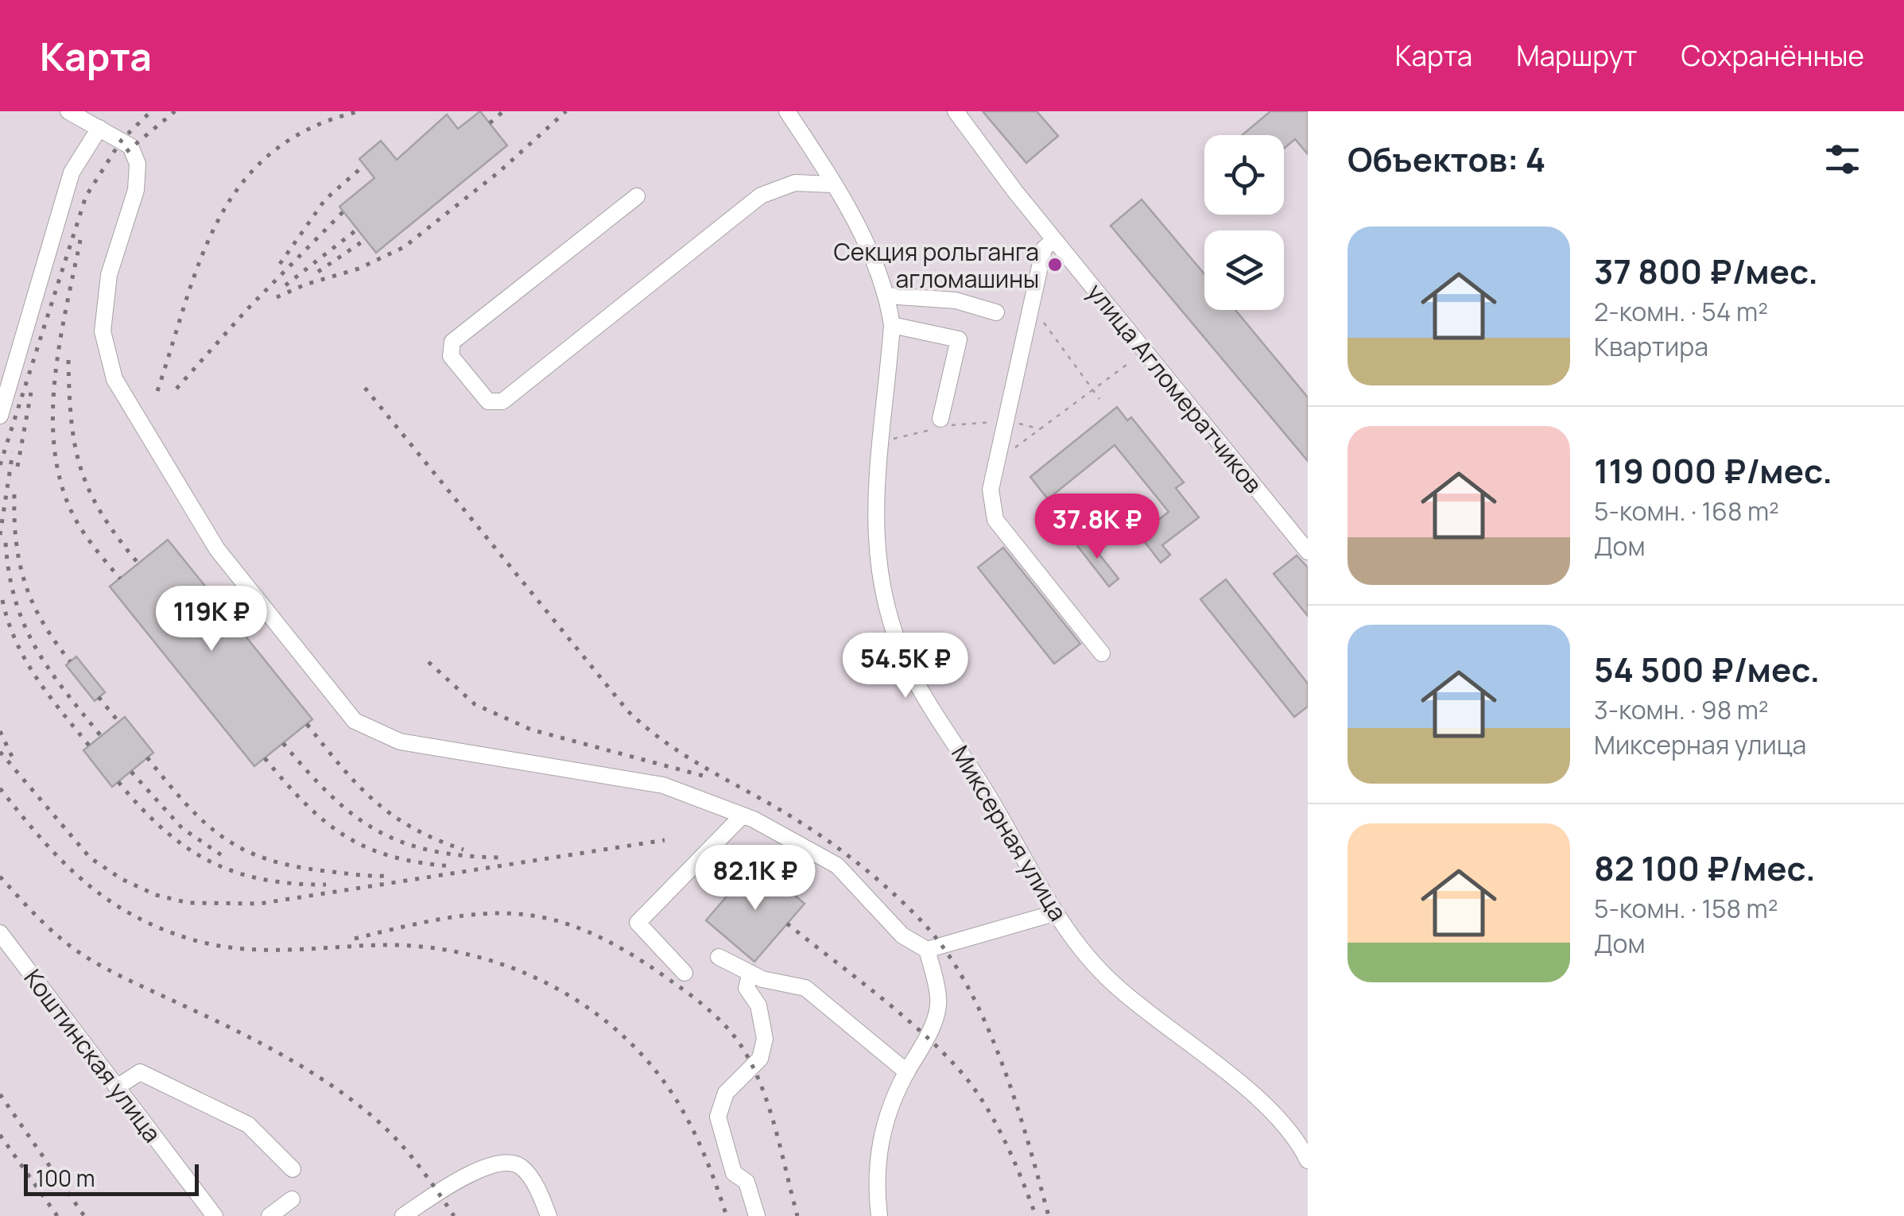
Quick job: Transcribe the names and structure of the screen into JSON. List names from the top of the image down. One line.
{"streets":{"street":["улица Агломератчиков","Миксерная улица","Коштинская улица"]},"places":["Секция рольганга агломашины"],"scale_bar":"100 m","page":{"header":"Карта","nav":["Карта","Маршрут","Сохранённые"],"heading":"Объектов: 4","list":[{"name":"37 800 ₽/мес.","note":"2-комн. · 54 m² · Квартира"},{"name":"119 000 ₽/мес.","note":"5-комн. · 168 m² · Дом"},{"name":"54 500 ₽/мес.","note":"3-комн. · 98 m² · Миксерная улица"},{"name":"82 100 ₽/мес.","note":"5-комн. · 158 m² · Дом"}],"price":["37.8K ₽","119K ₽","54.5K ₽","82.1K ₽"],"scale":"100 m"}}
